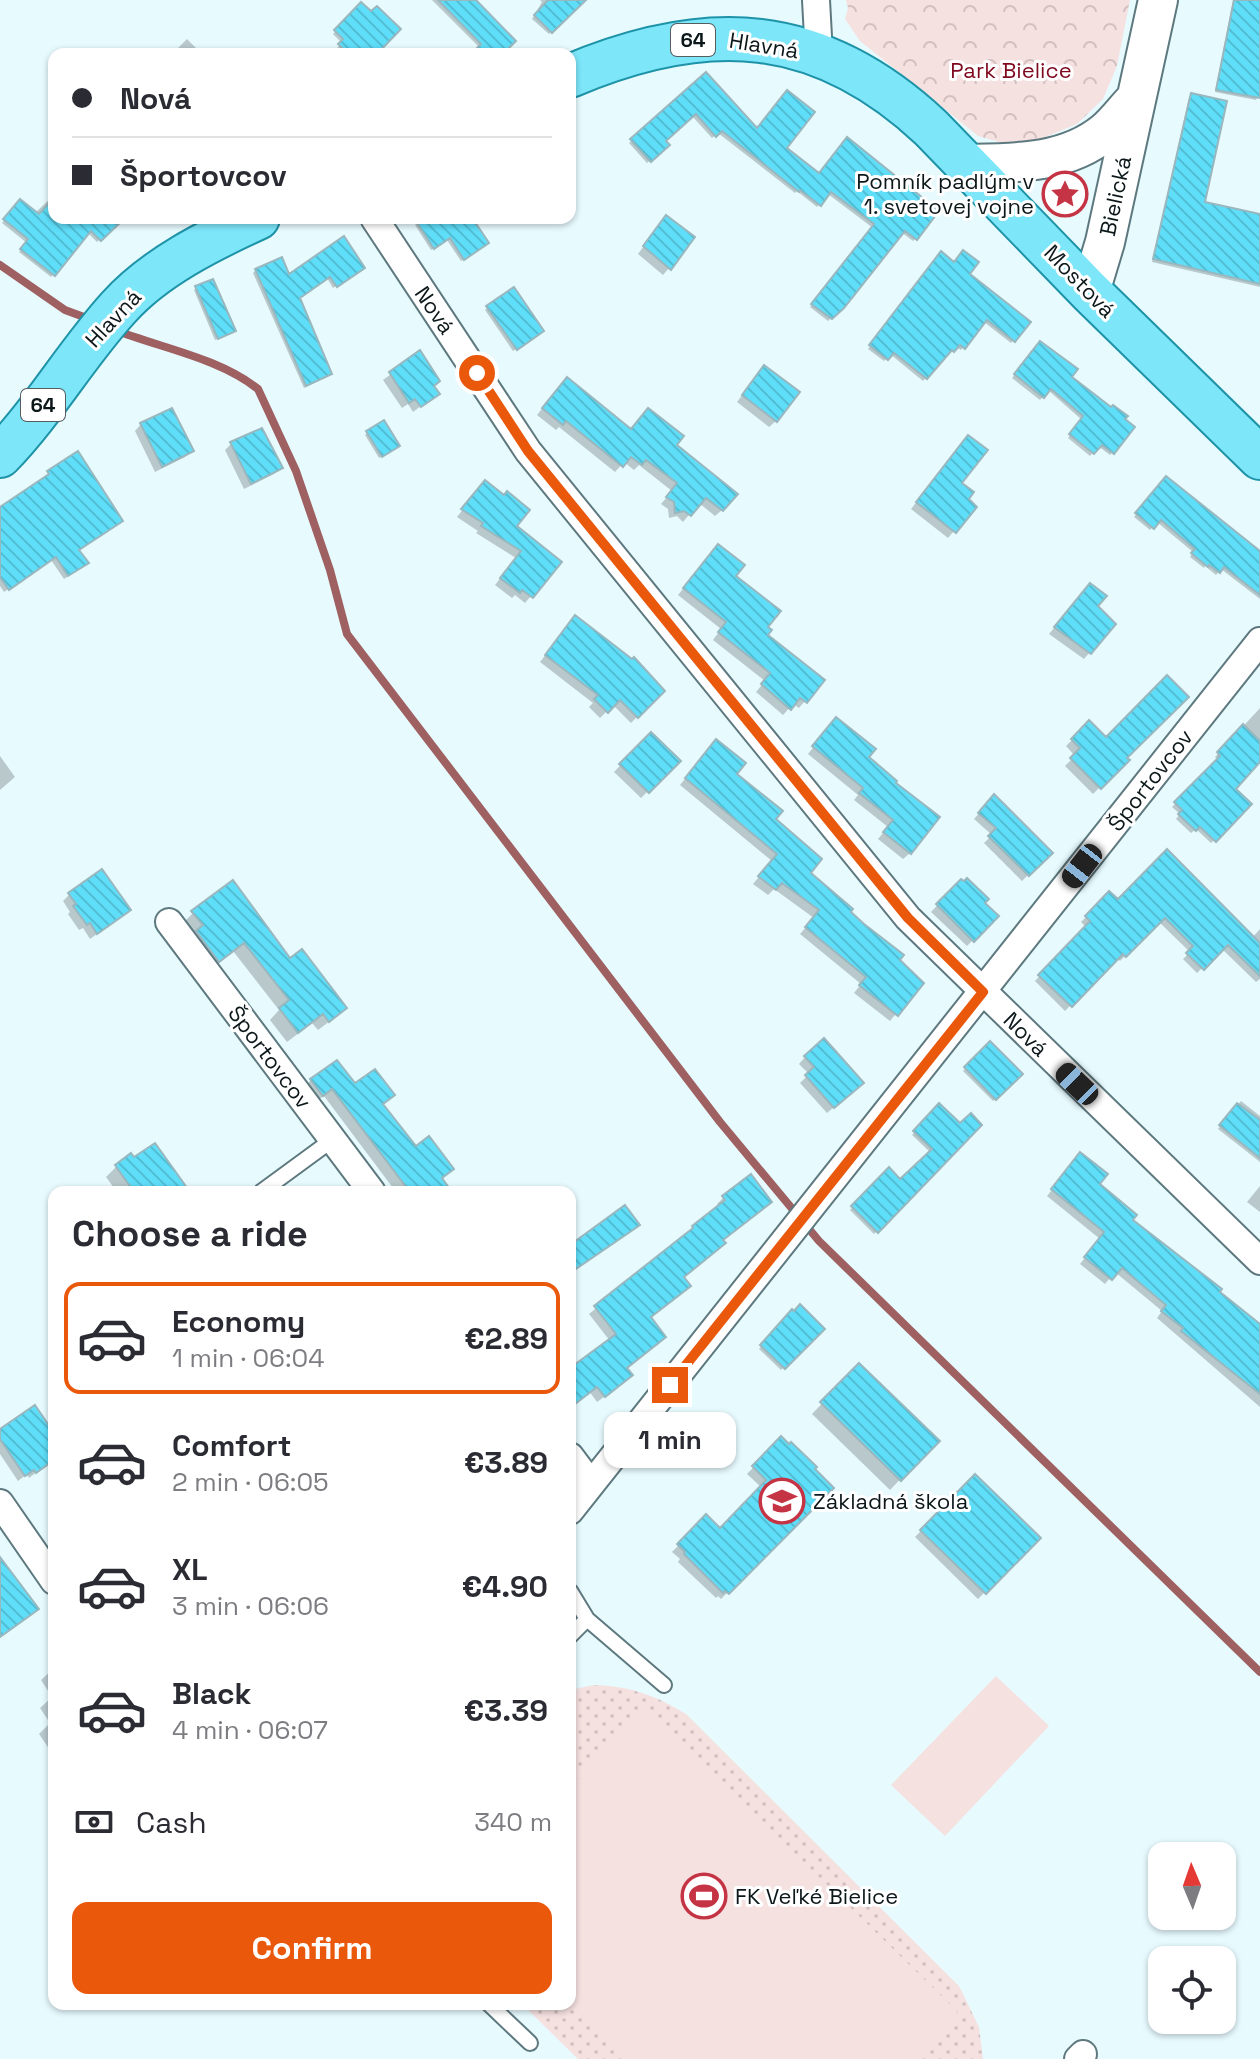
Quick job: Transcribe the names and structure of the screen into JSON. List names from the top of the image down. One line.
{"streets":{"main road":["64","Hlavná","Bielická","Mostová"],"street":["Nová","Športovcov"]},"crossings":[["Hlavná","Mostová"],["Bielická","Mostová"],["Nová","Športovcov"]],"parks":["Park Bielice"],"places":{"place":["Pomník padlým v 1. svetovej vojne"],"school or university":["Základná škola"],"sports":["FK Veľké Bielice"]},"north":"top","page":{"banner":["Nová","Športovcov"],"heading":"Choose a ride","list":[{"name":"Economy","note":"1 min · 06:04","value":"€2.89"},{"name":"Comfort","note":"2 min · 06:05","value":"€3.89"},{"name":"XL","note":"3 min · 06:06","value":"€4.90"},{"name":"Black","note":"4 min · 06:07","value":"€3.39"}],"bubble":"1 min","pay":["Cash","340 m"],"buttons":"Confirm"}}
